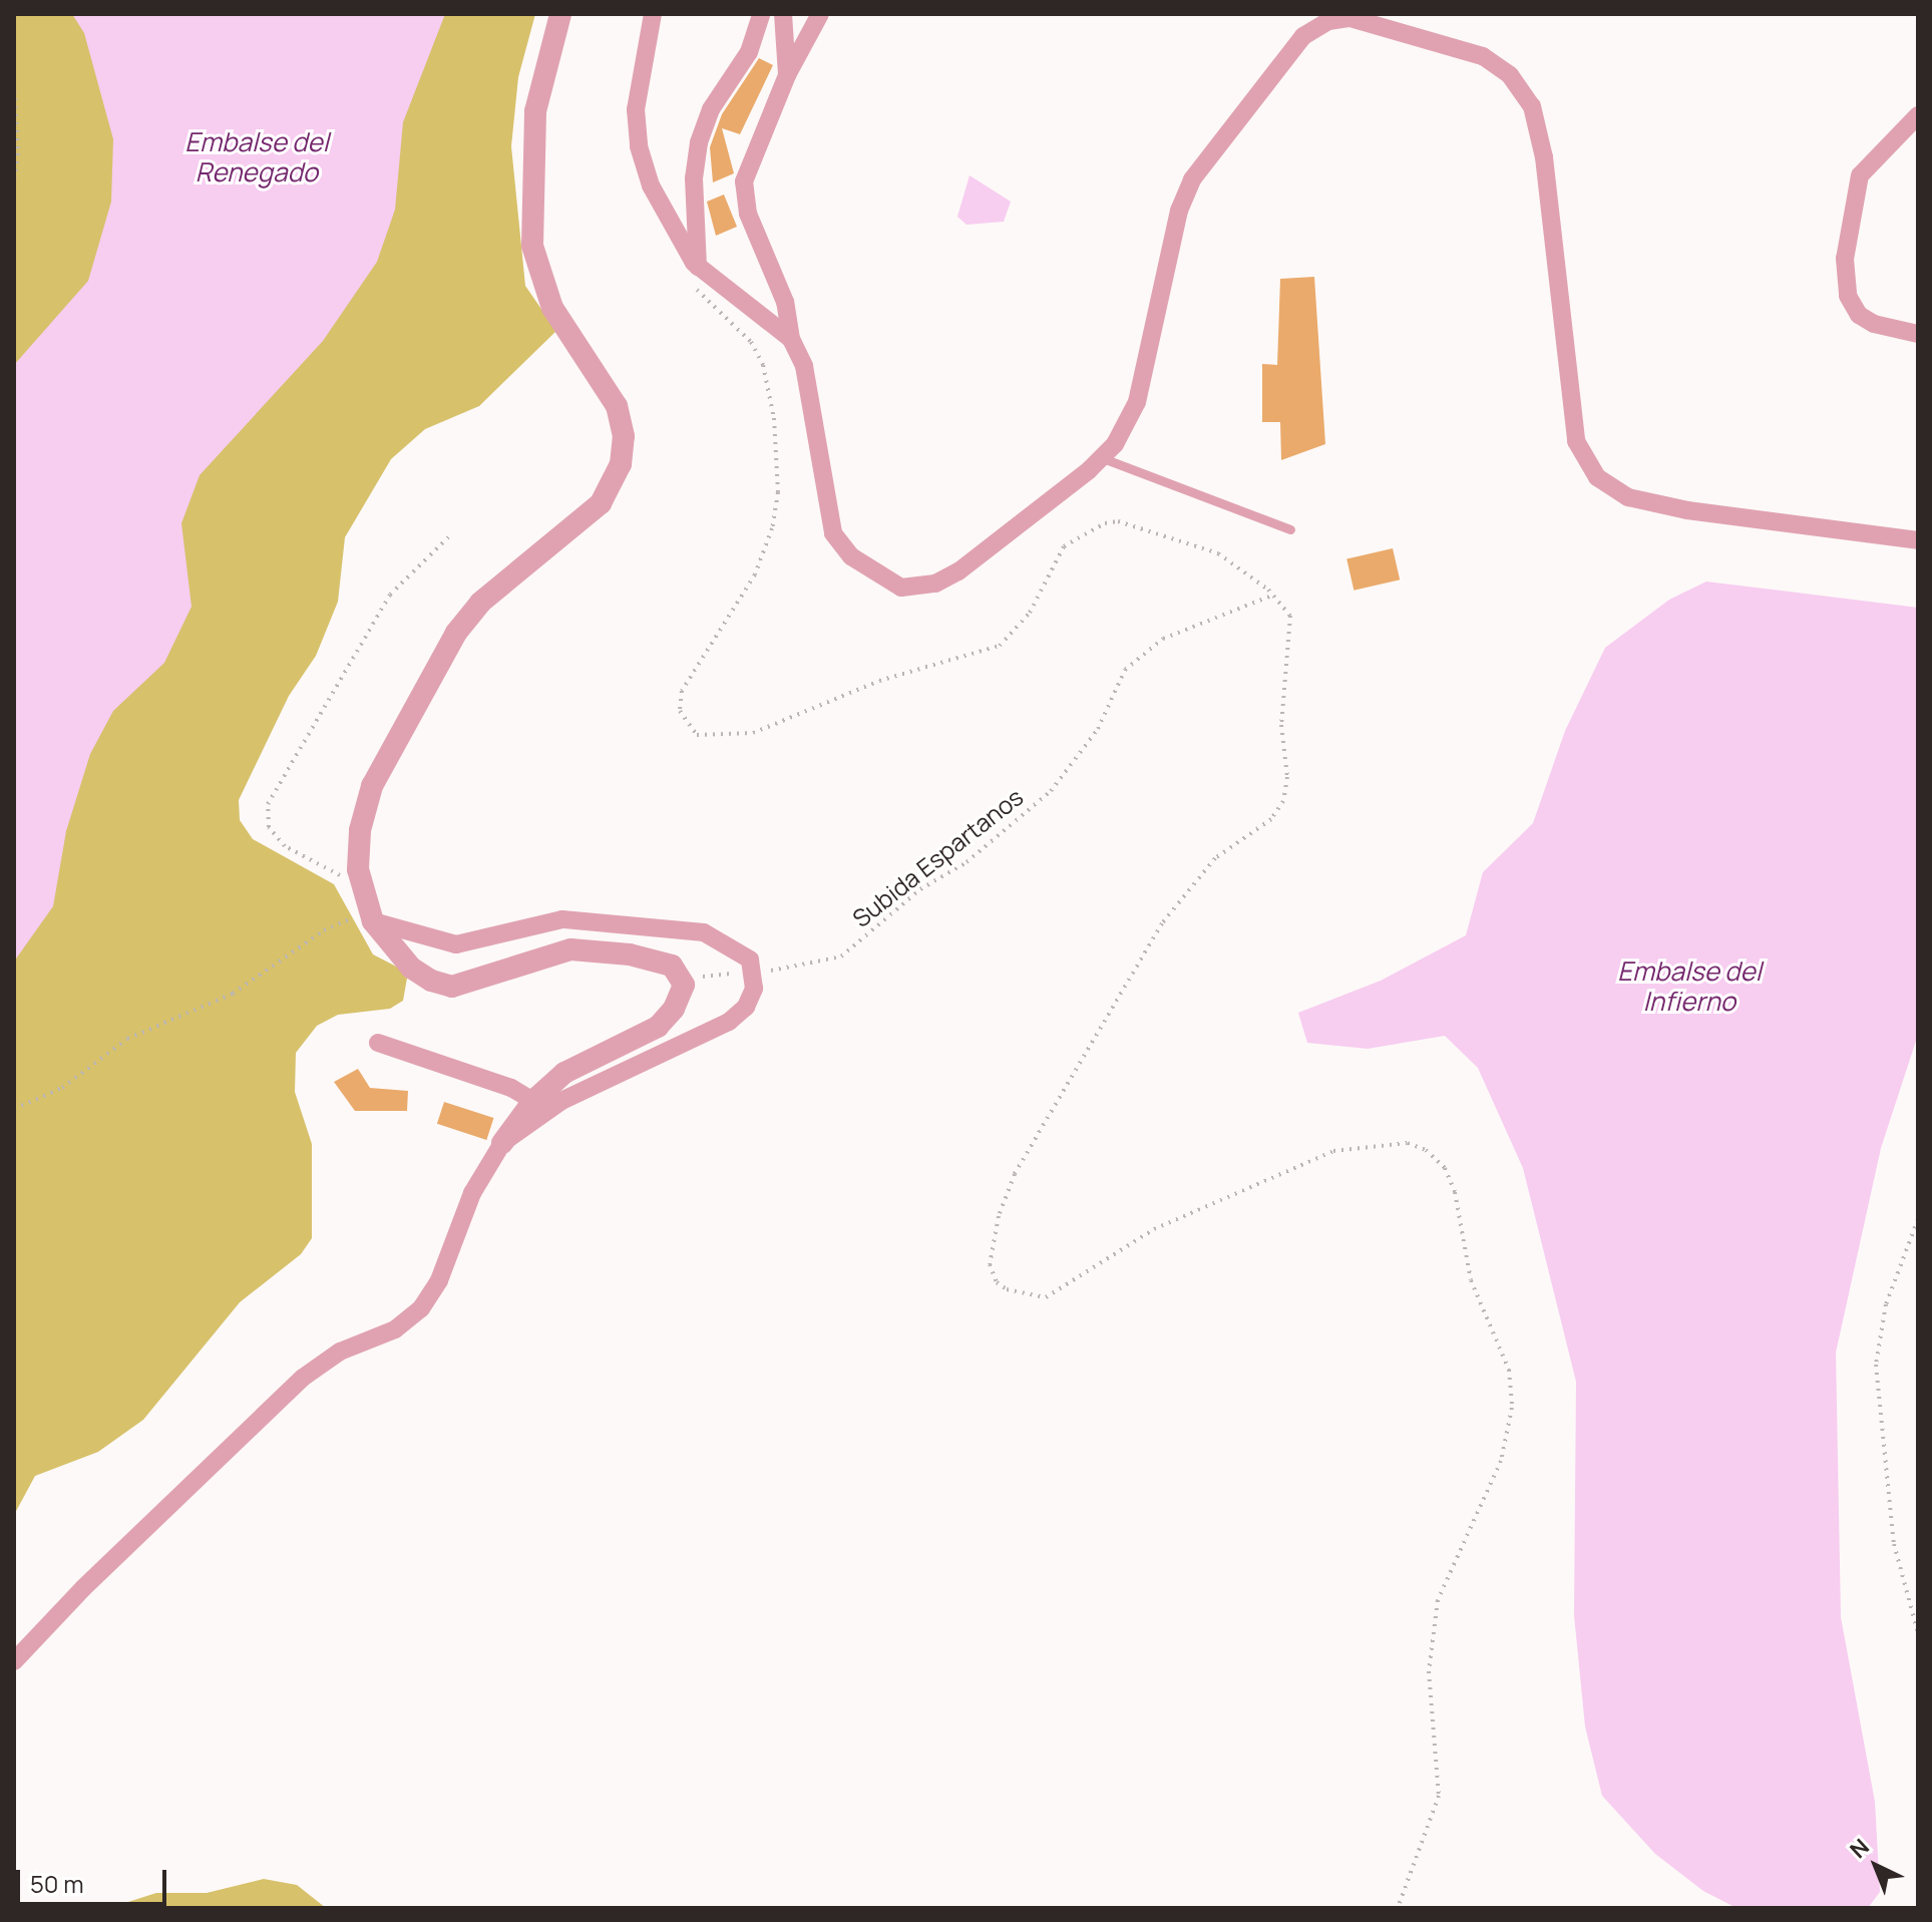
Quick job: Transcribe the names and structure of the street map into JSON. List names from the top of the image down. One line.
{"streets":{"path":["Subida Espartanos"]},"water":["Embalse del Renegado","Embalse del Infierno"],"scale_bar":"50 m","north":"top left"}
